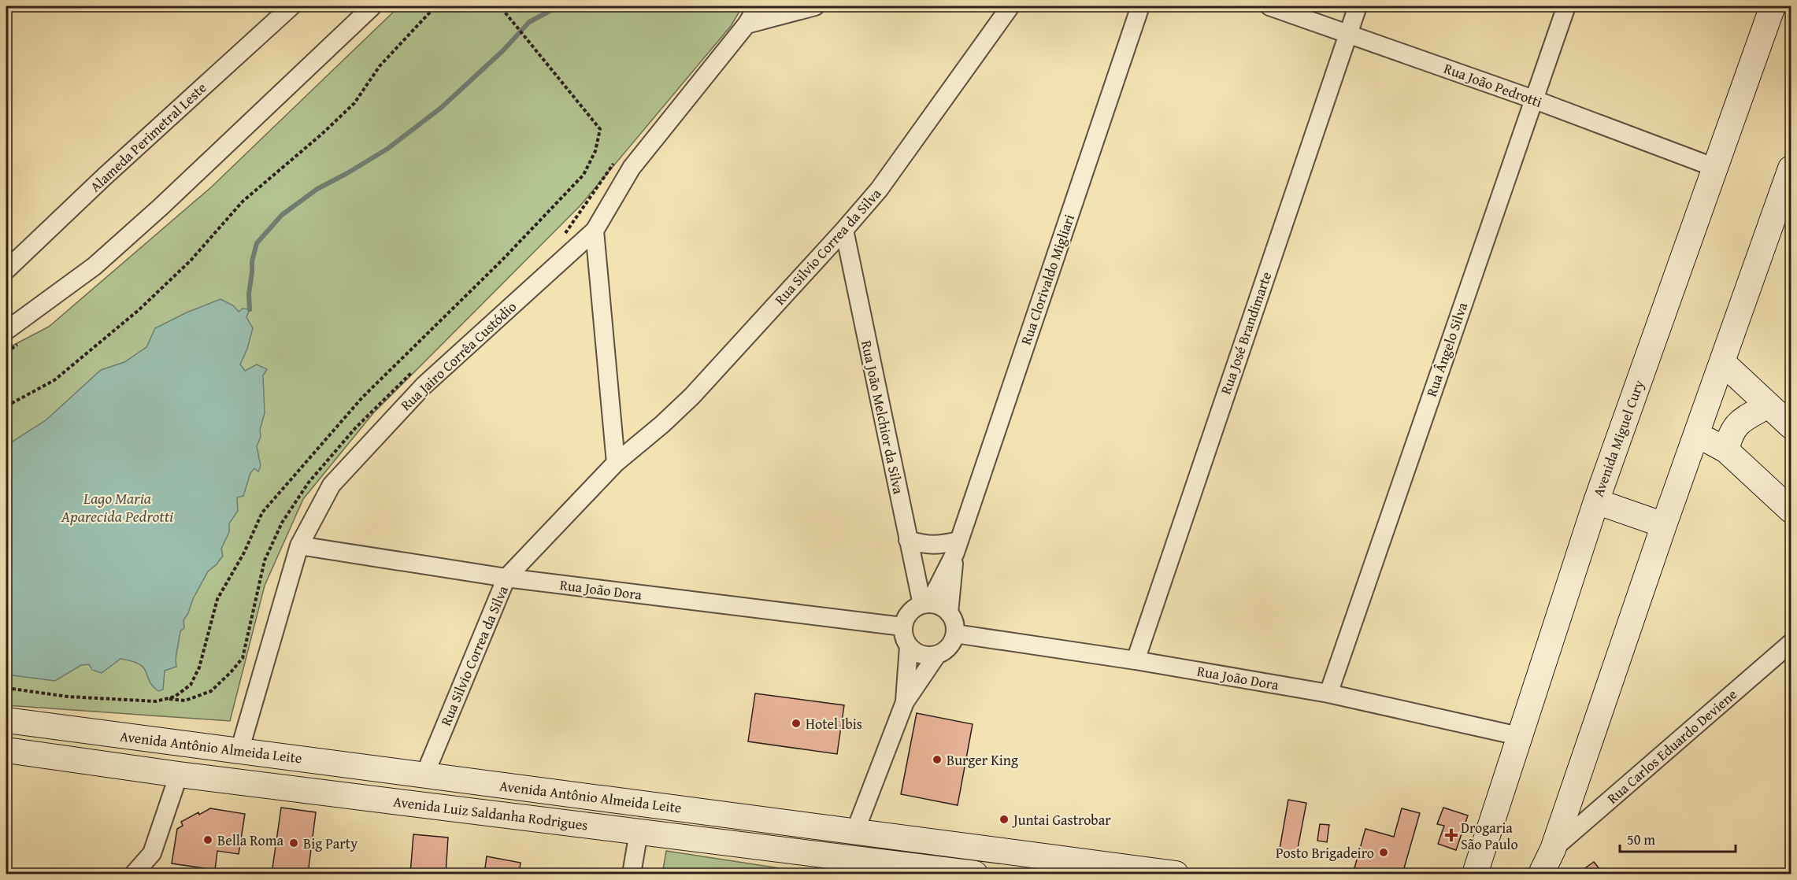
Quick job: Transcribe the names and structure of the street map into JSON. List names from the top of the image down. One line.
{"streets":{"main road":["Avenida Miguel Cury","Avenida Antônio Almeida Leite","Avenida Luiz Saldanha Rodrigues"],"street":["Rua João Pedrotti","Alameda Perimetral Leste","Rua Silvio Correa da Silva","Rua Clorivaldo Migliari","Rua José Brandimarte","Rua Ângelo Silva","Rua Jairo Corrêa Custódio","Rua João Melchior da Silva","Rua João Dora","Rua Carlos Eduardo Deviene"]},"crossings":[["Rua João Pedrotti","Rua José Brandimarte"],["Rua João Pedrotti","Rua Ângelo Silva"],["Rua João Pedrotti","Avenida Miguel Cury"],["Rua Silvio Correa da Silva","Rua João Melchior da Silva"],["Rua Silvio Correa da Silva","Rua João Dora"],["Rua Silvio Correa da Silva","Avenida Antônio Almeida Leite"],["Rua Clorivaldo Migliari","Rua João Melchior da Silva"],["Rua Clorivaldo Migliari","Rua João Dora"],["Rua José Brandimarte","Rua João Dora"],["Rua Ângelo Silva","Rua João Dora"],["Rua Jairo Corrêa Custódio","Rua João Dora"],["Rua Jairo Corrêa Custódio","Avenida Antônio Almeida Leite"],["Rua João Melchior da Silva","Rua João Dora"],["Avenida Miguel Cury","Rua João Dora"]],"water":["Lago Maria Aparecida Pedrotti"],"places":{"other":["Hotel Ibis","Burger King","Juntai Gastrobar","Bella Roma","Big Party","Posto Brigadeiro"],"health":["Drogaria São Paulo"]},"scale_bar":"50 m"}
